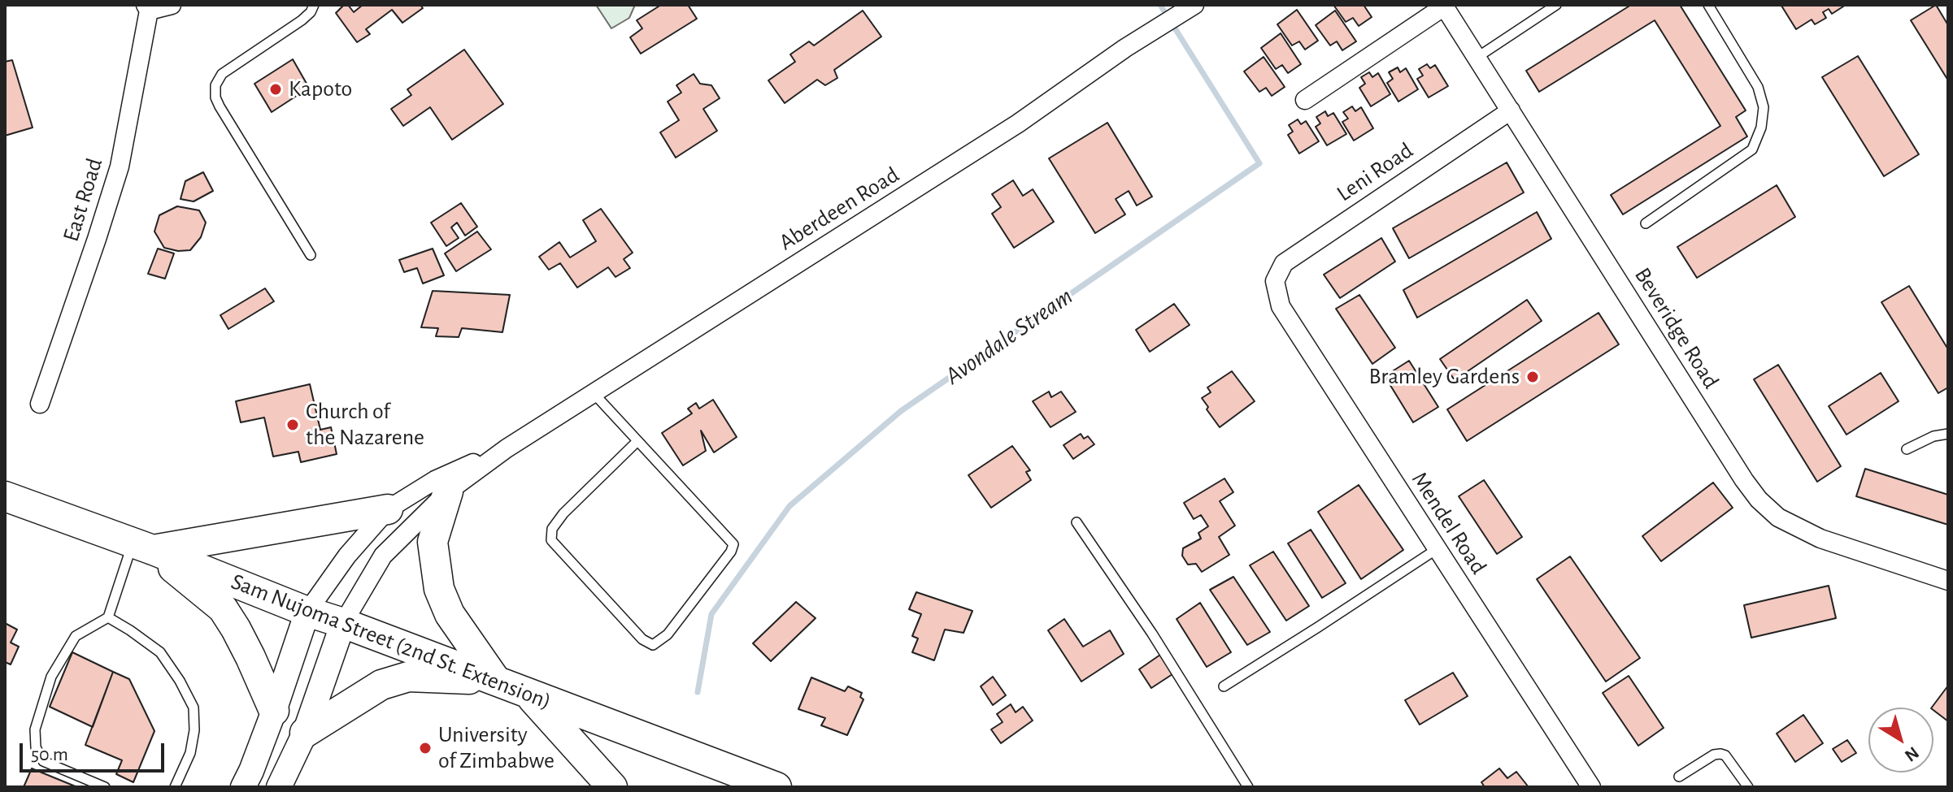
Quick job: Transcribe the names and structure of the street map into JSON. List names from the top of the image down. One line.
{"streets":{"highway":["Sam Nujoma Street (2nd St. Extension)"],"street":["Leni Road","East Road","Aberdeen Road","Beveridge Road","Mendel Road"]},"crossings":[["Leni Road","Beveridge Road"],["Leni Road","Mendel Road"],["Aberdeen Road","Sam Nujoma Street (2nd St. Extension)"]],"water":["Avondale Stream"],"places":["Kapoto","Bramley Gardens","Church of the Nazarene","University of Zimbabwe"],"scale_bar":"50 m","north":"bottom right"}
